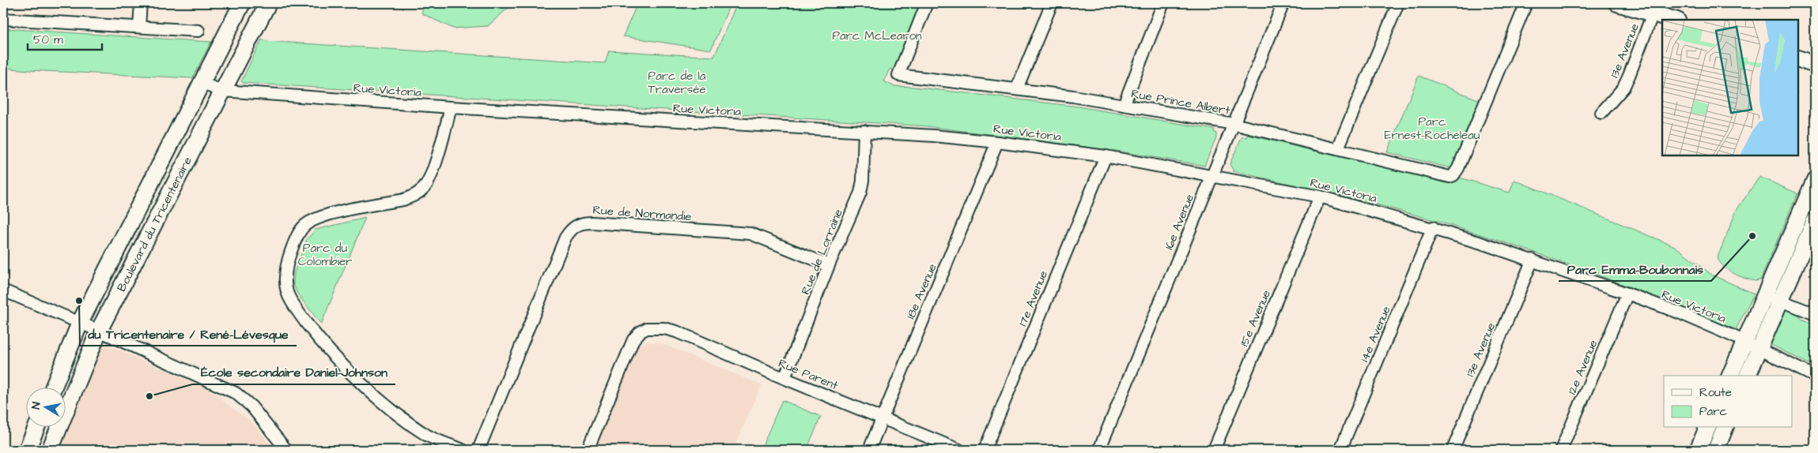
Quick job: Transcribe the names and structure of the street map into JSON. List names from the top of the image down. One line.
{"streets":{"street":["13e Avenue","Rue Victoria","Rue Prince Albert","Rue de Normandie","16e Avenue","Boulevard du Tricentenaire","Rue de Lorraine","18e Avenue","17e Avenue","15e Avenue","14e Avenue","12e Avenue","Rue Parent"]},"crossings":[["13e Avenue","Rue Victoria"],["Rue Victoria","16e Avenue"],["Rue Victoria","Boulevard du Tricentenaire"],["Rue Victoria","Rue de Lorraine"],["Rue Victoria","18e Avenue"],["Rue Victoria","17e Avenue"],["Rue Victoria","15e Avenue"],["Rue Victoria","14e Avenue"],["Rue Victoria","12e Avenue"],["Rue Prince Albert","16e Avenue"],["Rue de Normandie","Rue de Lorraine"],["Rue de Lorraine","Rue Parent"],["18e Avenue","Rue Parent"]],"parks":["Parc McLearon","Parc de la Traversée","Parc Ernest-Rocheleau","Parc du Colombier"],"places":["Parc Emma-Boubonnais","du Tricentenaire / René-Lévesque","École secondaire Daniel-Johnson"],"legend":["Route","Parc"],"scale_bar":"50 m","north":"left"}
